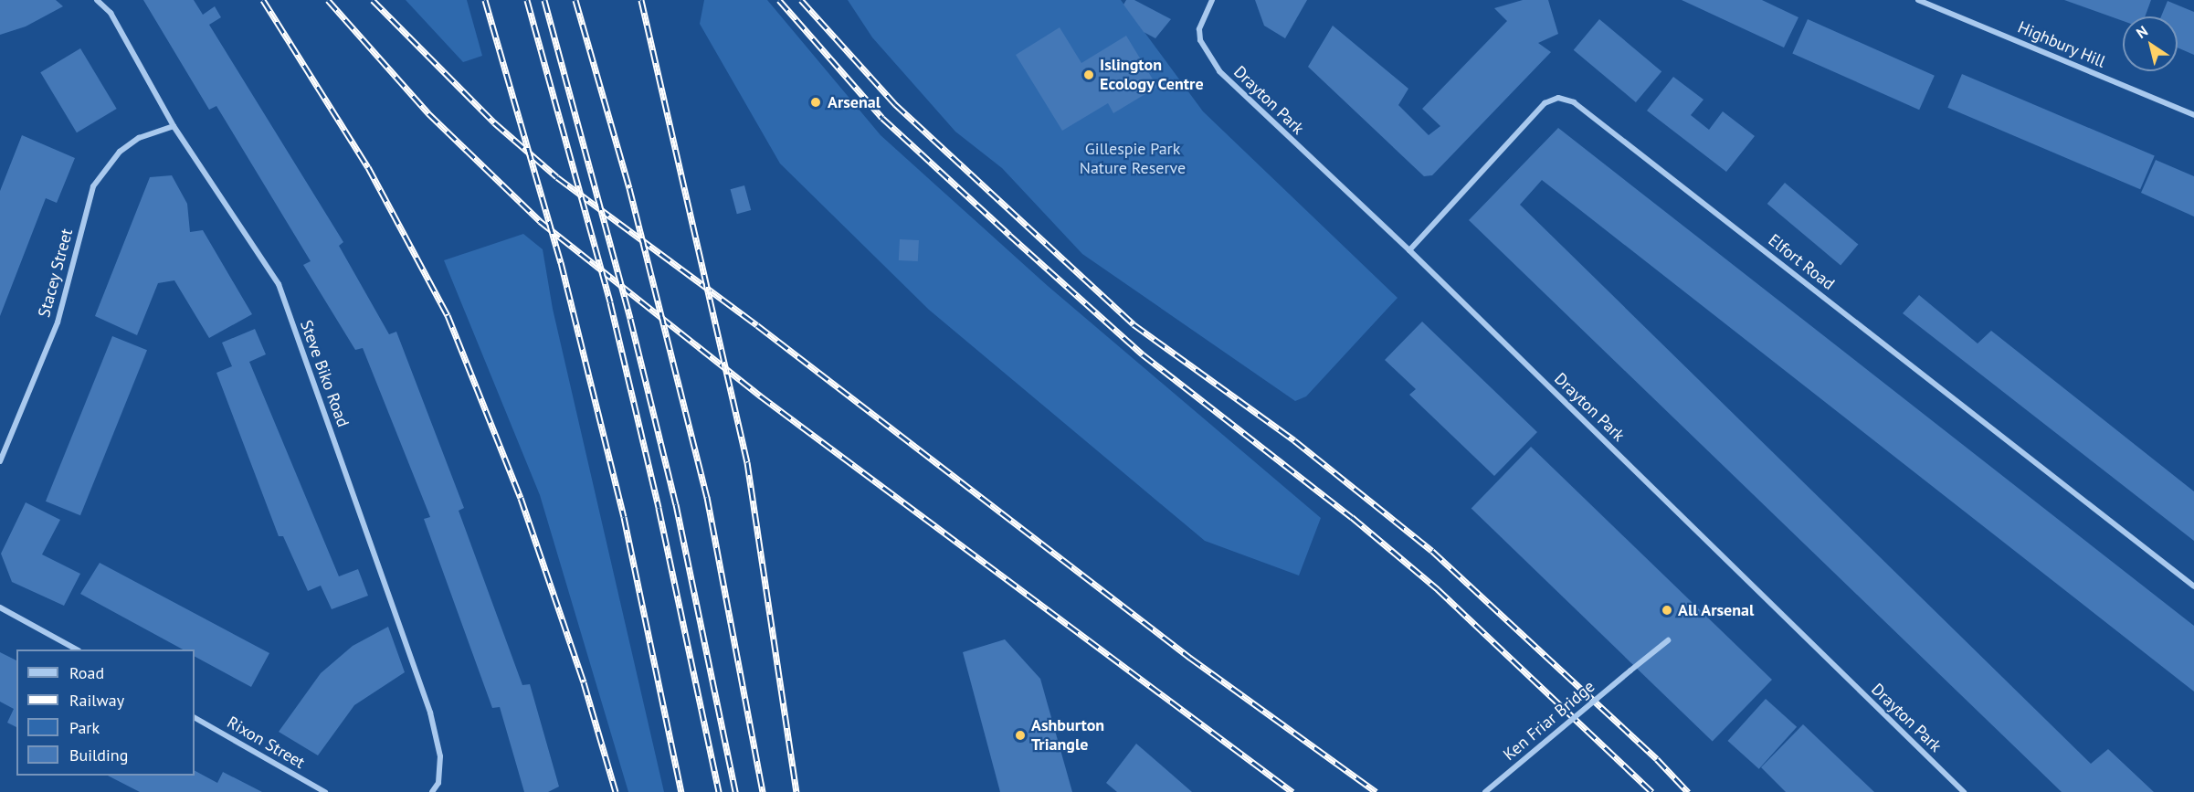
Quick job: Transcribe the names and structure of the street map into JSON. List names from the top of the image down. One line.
{"streets":{"street":["Highbury Hill","Drayton Park","Elfort Road","Stacey Street","Steve Biko Road","Ken Friar Bridge","Rixon Street"]},"crossings":[["Drayton Park","Elfort Road"],["Stacey Street","Steve Biko Road"]],"parks":["Gillespie Park Nature Reserve"],"places":["Islington Ecology Centre","Arsenal","All Arsenal","Ashburton Triangle"],"legend":["Road","Railway","Park","Building"],"north":"top left"}
